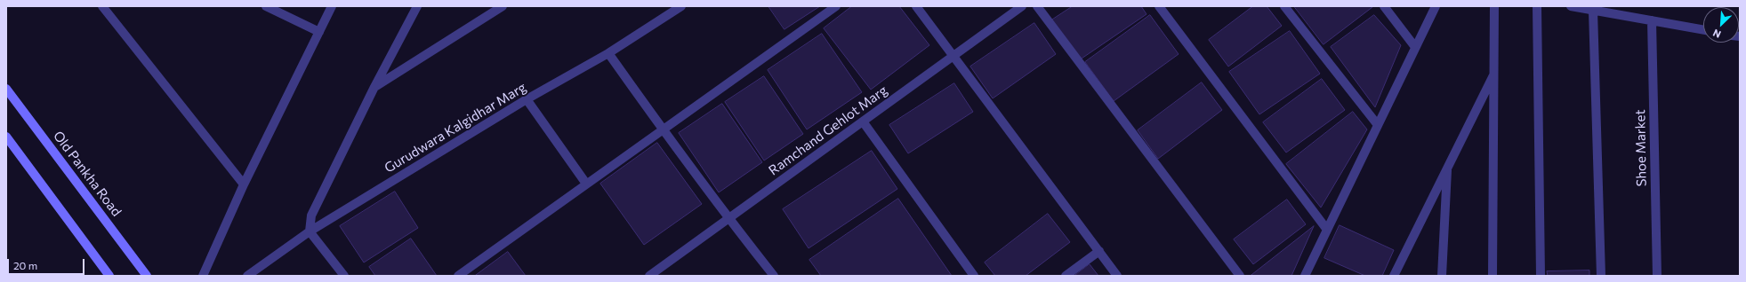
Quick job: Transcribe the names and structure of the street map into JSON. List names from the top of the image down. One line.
{"streets":{"street":["Gurudwara Kalgidhar Marg","Ramchand Gehlot Marg","Shoe Market","Old Pankha Road"]},"scale_bar":"20 m","north":"bottom left"}
